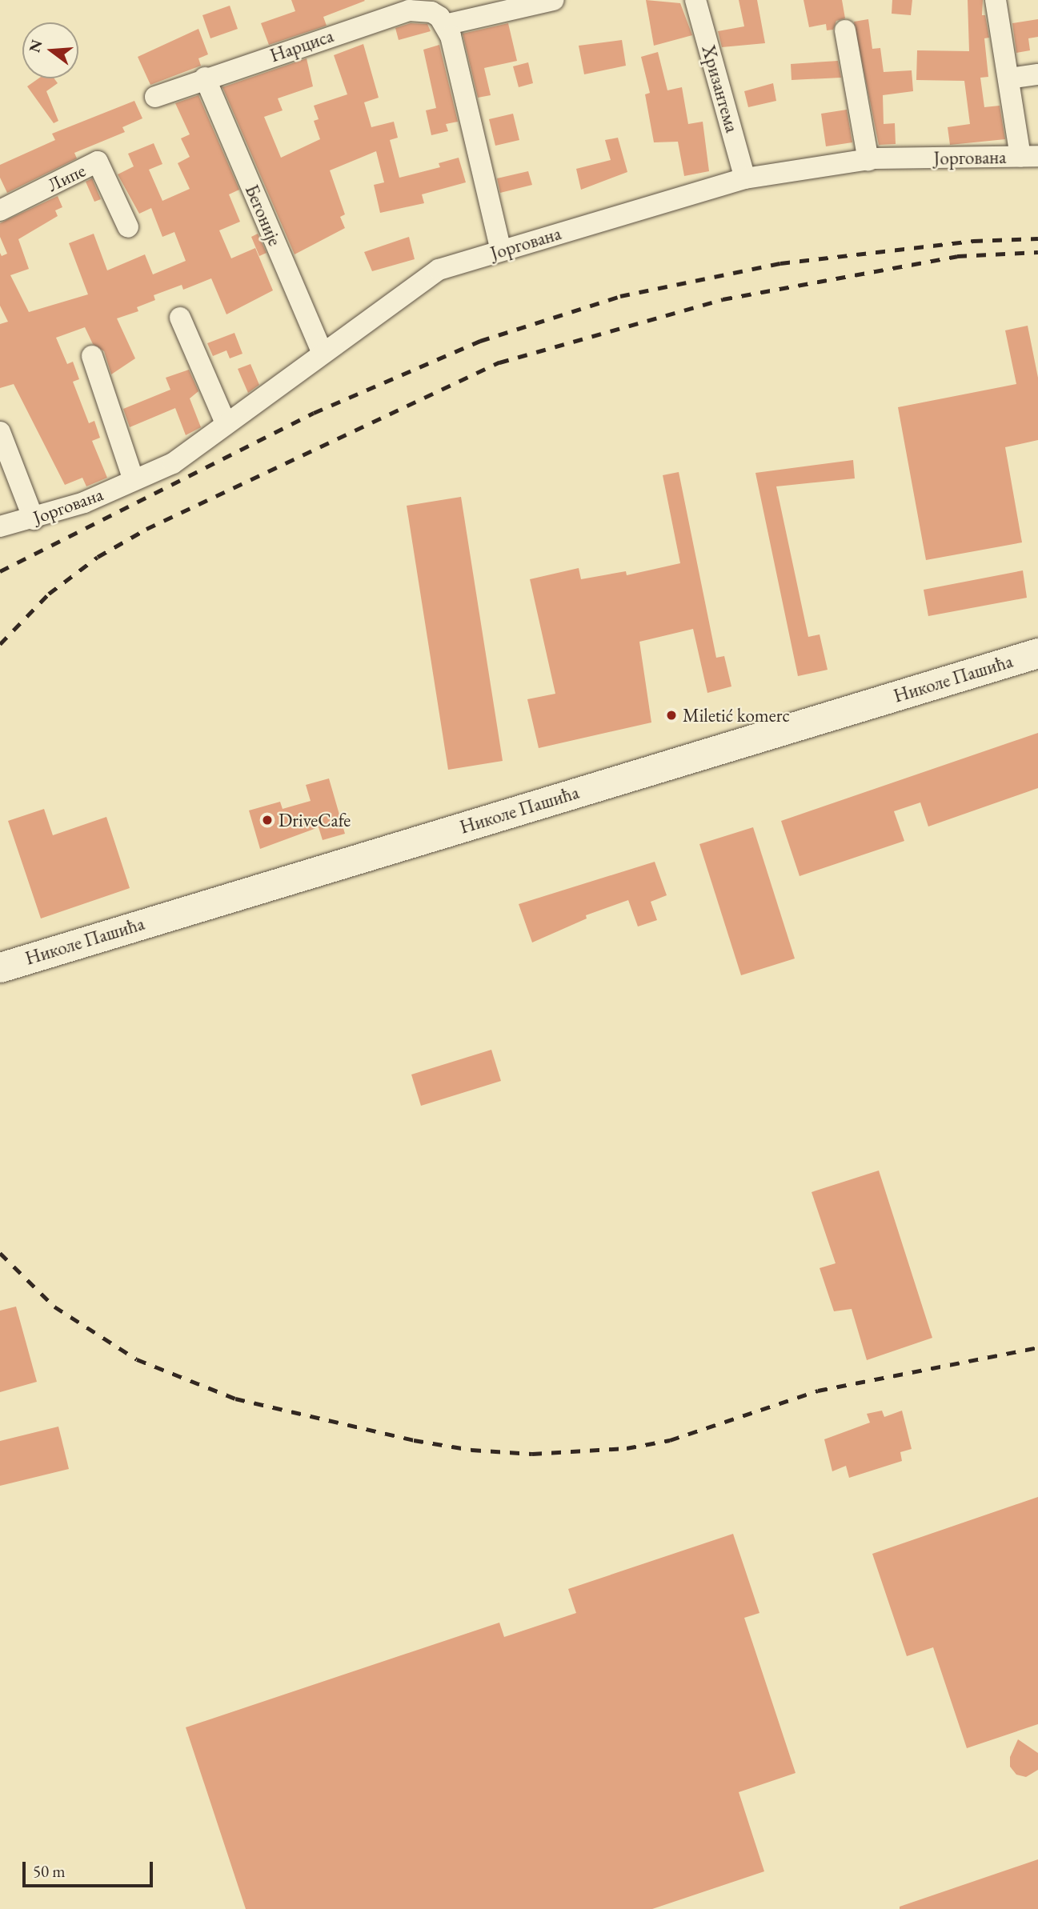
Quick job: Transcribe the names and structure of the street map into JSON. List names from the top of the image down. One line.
{"streets":{"main road":["Николе Пашића"],"street":["Нарциса","Хризантема","Јоргована","Липе","Бегоније"]},"crossings":[["Нарциса","Бегоније"],["Хризантема","Јоргована"],["Јоргована","Бегоније"]],"places":["Miletić komerc","DriveCafe"],"scale_bar":"50 m","north":"left"}
